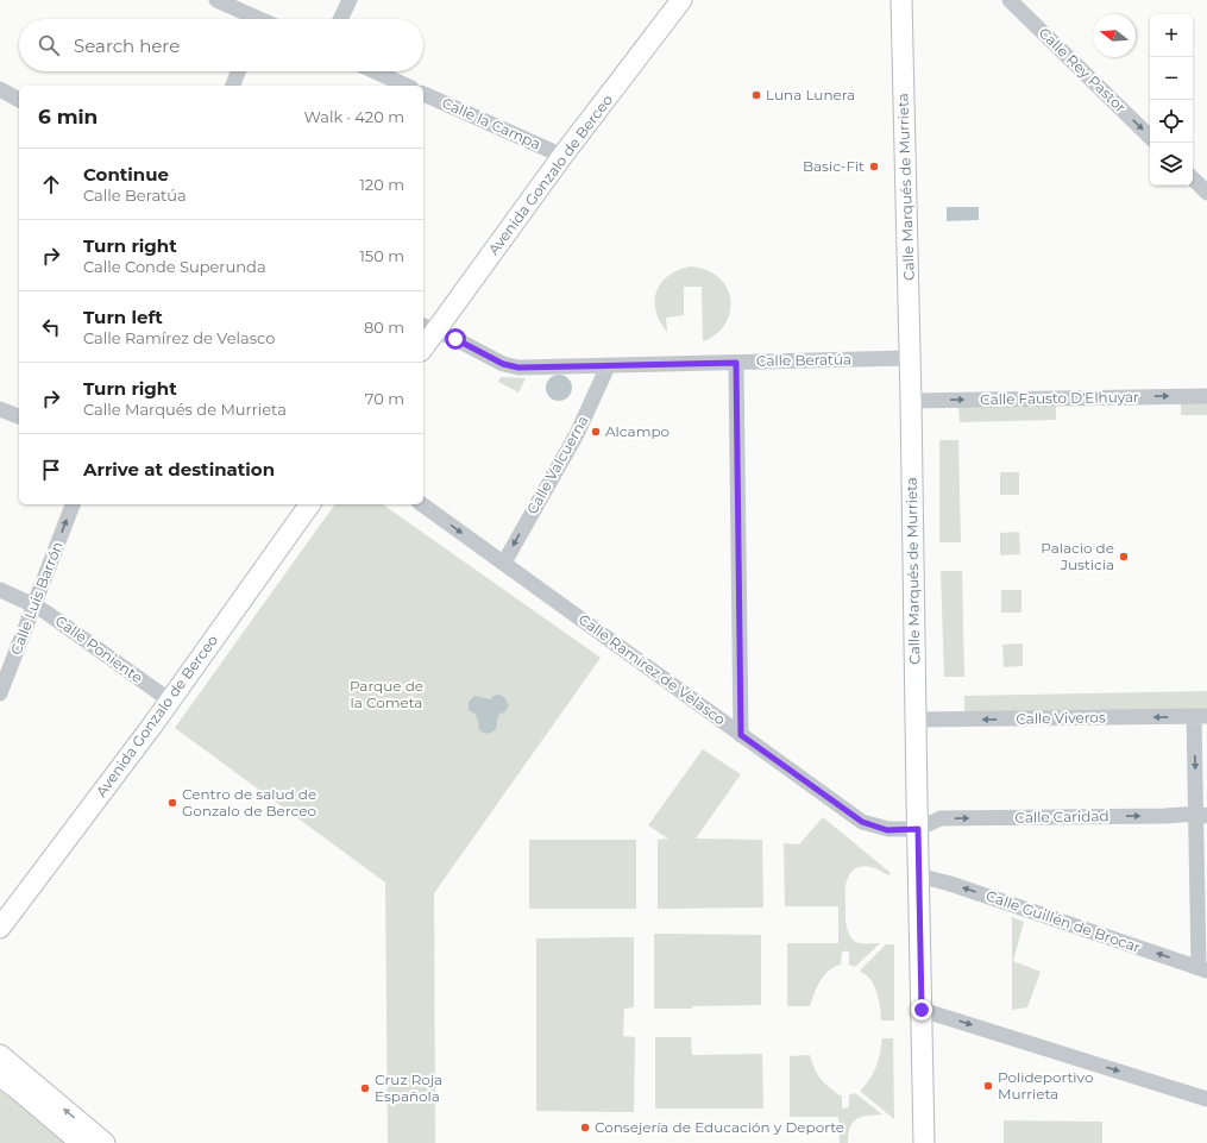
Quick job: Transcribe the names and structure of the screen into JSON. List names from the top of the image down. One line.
{"streets":{"main road":["Avenida Gonzalo de Berceo","Calle Marqués de Murrieta"],"street":["Calle Rey Pastor","Calle la Campa","Calle Beratúa","Calle Fausto D'Elhuyar","Calle Valcuerna","Calle Luis Barrón","Calle Poniente","Calle Ramírez de Velasco","Calle Viveros","Calle Caridad","Calle Guillén de Brocar"]},"crossings":[["Calle la Campa","Avenida Gonzalo de Berceo"],["Avenida Gonzalo de Berceo","Calle Beratúa"],["Avenida Gonzalo de Berceo","Calle Poniente"],["Calle Marqués de Murrieta","Calle Beratúa"],["Calle Marqués de Murrieta","Calle Fausto D'Elhuyar"],["Calle Marqués de Murrieta","Calle Ramírez de Velasco"],["Calle Marqués de Murrieta","Calle Viveros"],["Calle Marqués de Murrieta","Calle Caridad"],["Calle Marqués de Murrieta","Calle Guillén de Brocar"],["Calle Beratúa","Calle Valcuerna"],["Calle Valcuerna","Calle Ramírez de Velasco"],["Calle Luis Barrón","Calle Poniente"],["Calle Ramírez de Velasco","Calle Caridad"]],"one_way":["Calle Rey Pastor","Calle Fausto D'Elhuyar","Calle Valcuerna","Calle Luis Barrón","Calle Viveros","Calle Caridad"],"parks":["Parque de la Cometa"],"places":["Luna Lunera","Basic-Fit","Alcampo","Palacio de Justicia","Centro de salud de Gonzalo de Berceo","Polideportivo Murrieta","Cruz Roja Española","Consejería de Educación y Deporte"],"north":"left","page":{"map_buttons":["+","−"],"search":"Search here","heading":["6 min","Walk · 420 m"],"list":[["Continue","Calle Beratúa","120 m"],["Turn right","Calle Conde Superunda","150 m"],["Turn left","Calle Ramírez de Velasco","80 m"],["Turn right","Calle Marqués de Murrieta","70 m"],"Arrive at destination"]}}
